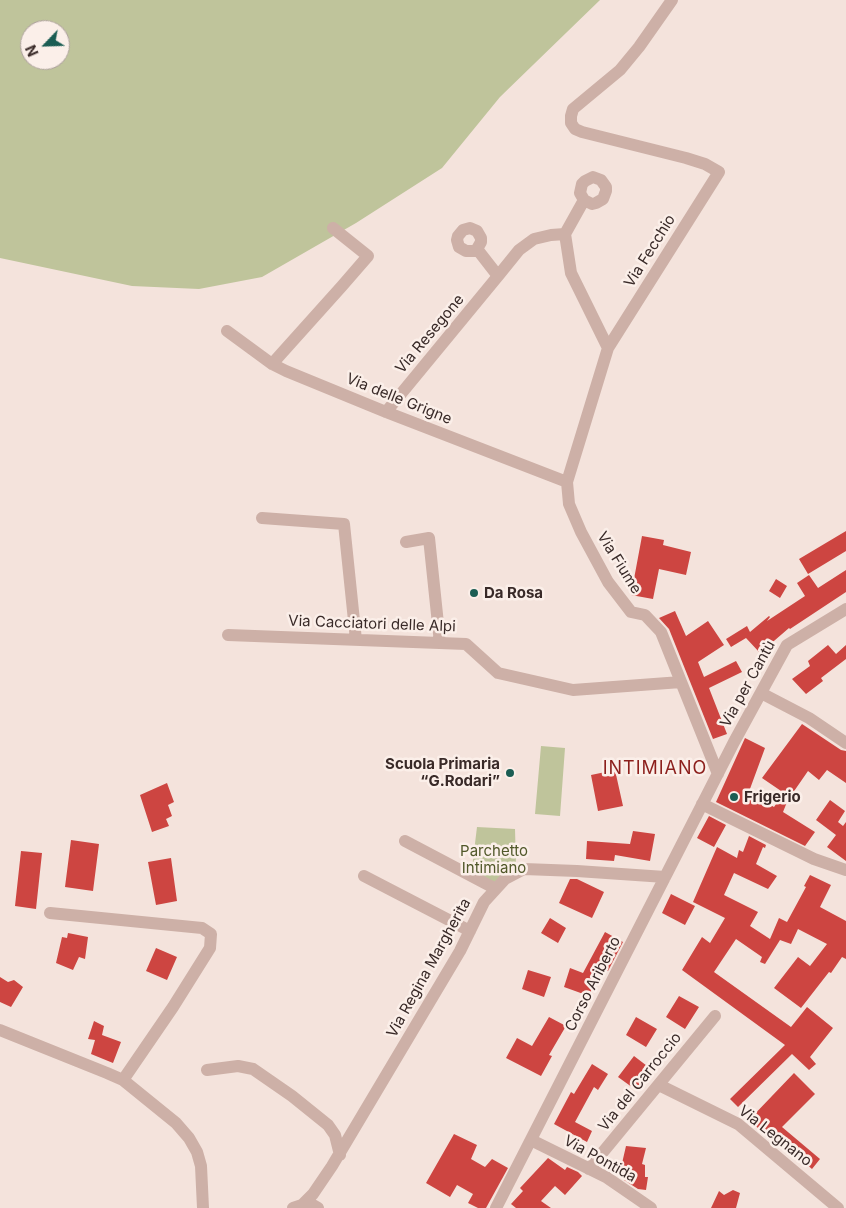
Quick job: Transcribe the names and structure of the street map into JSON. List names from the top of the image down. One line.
{"streets":{"street":["Via Fecchio","Via Resegone","Via delle Grigne","Via Fiume","Via Cacciatori delle Alpi","Via per Cantù","Via Regina Margherita","Corso Ariberto","Via del Carroccio","Via Legnano","Via Pontida"]},"crossings":[["Via Fecchio","Via Fiume"],["Via Resegone","Via delle Grigne"],["Via delle Grigne","Via Fiume"],["Via Fiume","Via Cacciatori delle Alpi"],["Via Fiume","Via per Cantù"],["Via Fiume","Corso Ariberto"],["Via per Cantù","Corso Ariberto"],["Via Regina Margherita","Corso Ariberto"],["Corso Ariberto","Via Pontida"],["Via del Carroccio","Via Legnano"],["Via del Carroccio","Via Pontida"]],"districts":["INTIMIANO"],"parks":["Parchetto Intimiano"],"places":["Da Rosa","Scuola Primaria “G.Rodari”","Frigerio"],"north":"bottom left"}
